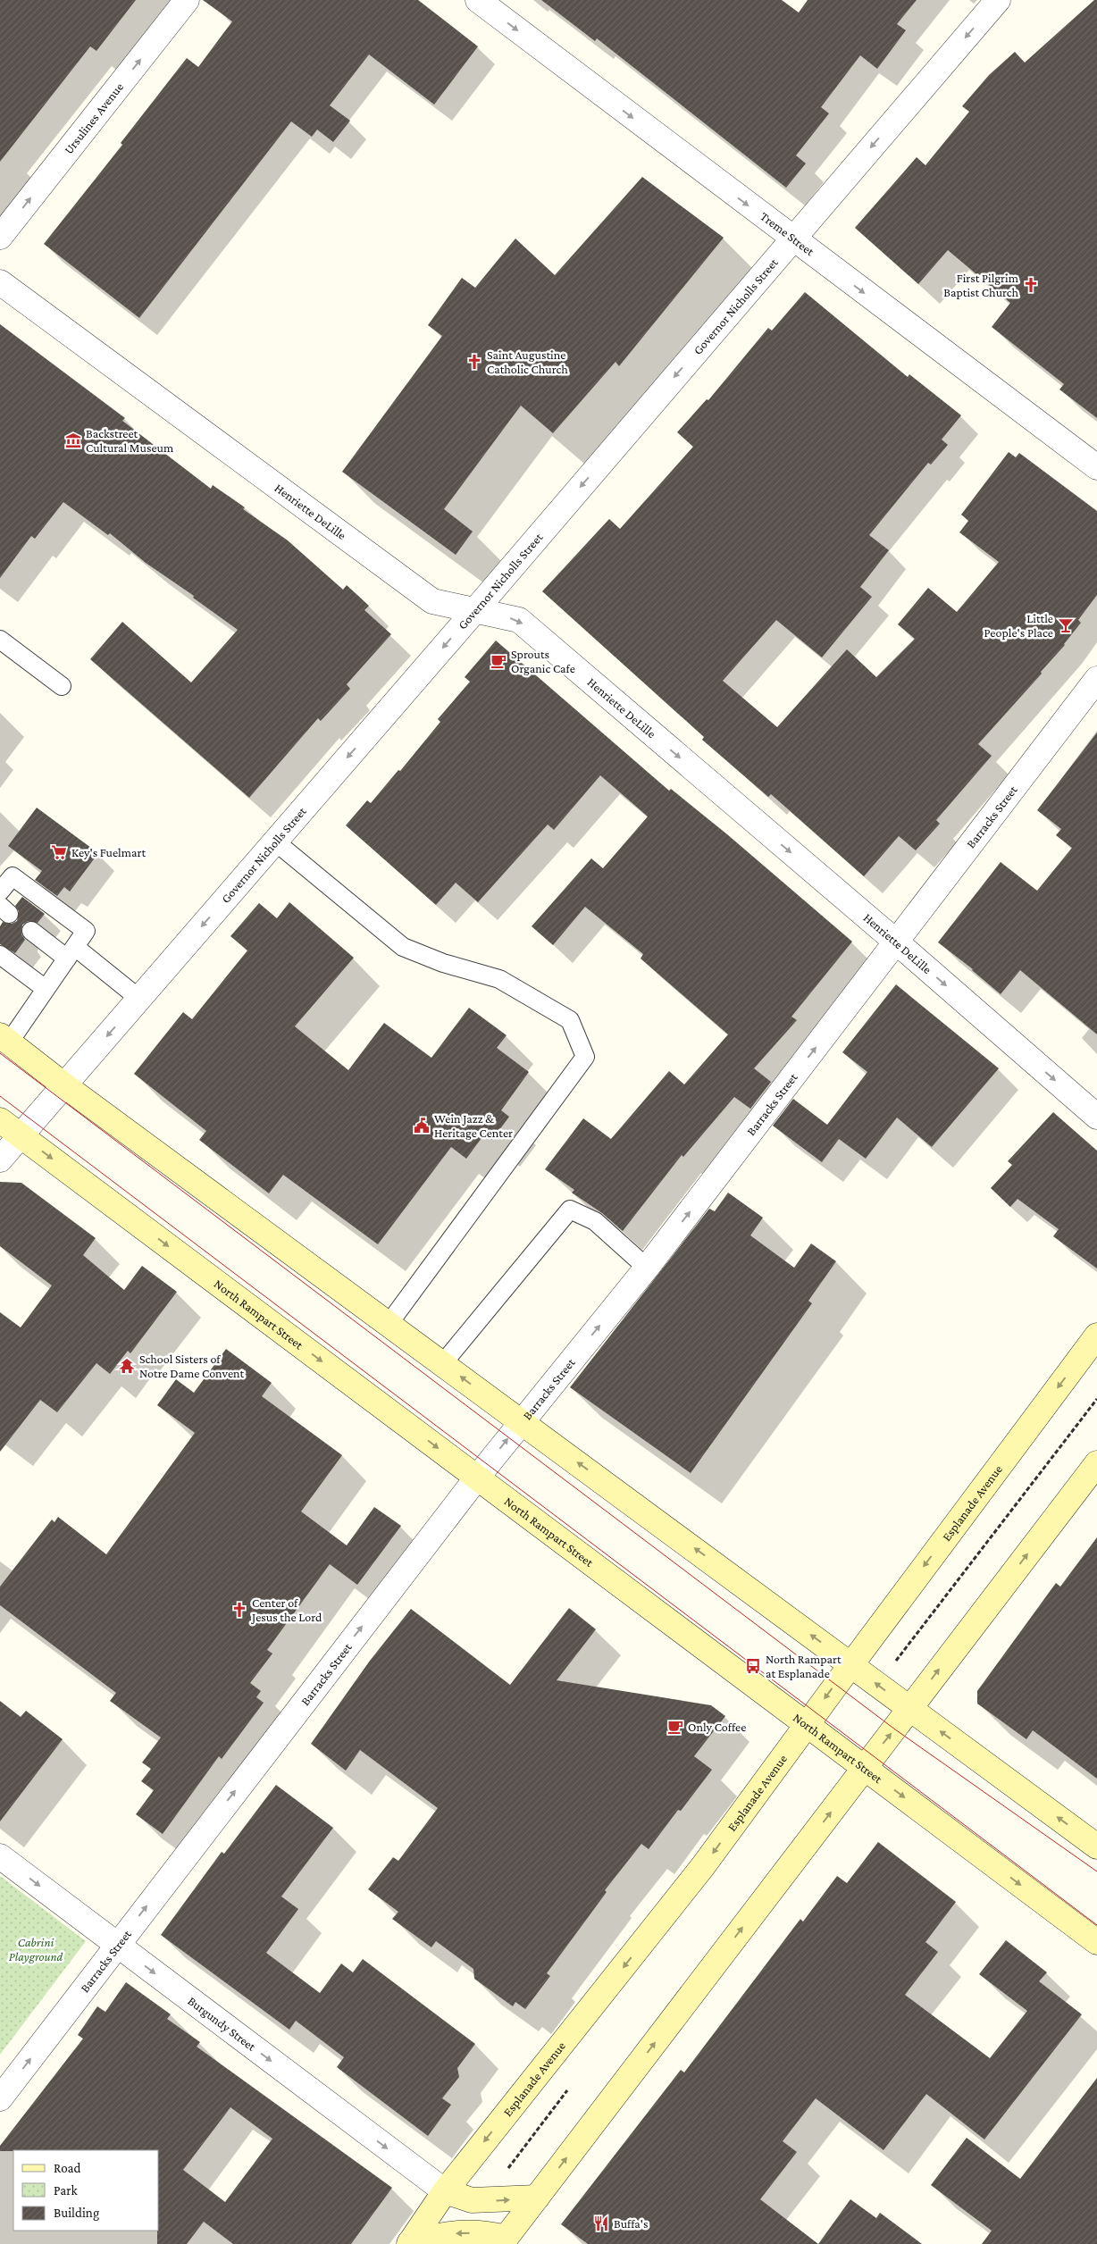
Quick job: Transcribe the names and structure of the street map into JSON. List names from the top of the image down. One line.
{"streets":{"main road":["North Rampart Street","Esplanade Avenue"],"street":["Ursulines Avenue","Treme Street","Governor Nicholls Street","Henriette DeLille","Barracks Street","Burgundy Street"]},"crossings":[["Treme Street","Governor Nicholls Street"],["Governor Nicholls Street","Henriette DeLille"],["Governor Nicholls Street","North Rampart Street"],["Henriette DeLille","Barracks Street"],["Barracks Street","North Rampart Street"],["Barracks Street","Burgundy Street"],["North Rampart Street","Esplanade Avenue"],["Esplanade Avenue","Burgundy Street"]],"one_way":["Ursulines Avenue","Treme Street","Governor Nicholls Street","Henriette DeLille","Barracks Street","Burgundy Street"],"parks":["Cabrini Playground"],"places":{"church":["First Pilgrim Baptist Church","Saint Augustine Catholic Church","Center of Jesus the Lord"],"museum":["Backstreet Cultural Museum"],"bar":["Little People's Place"],"cafe":["Sprouts Organic Cafe","Only Coffee"],"supermarket":["Key's Fuelmart"],"public building":["Wein Jazz & Heritage Center"],"temple":["School Sisters of Notre Dame Convent"],"bus stop":["North Rampart at Esplanade"],"restaurant":["Buffa's"]},"legend":["Road","Park","Building"]}
